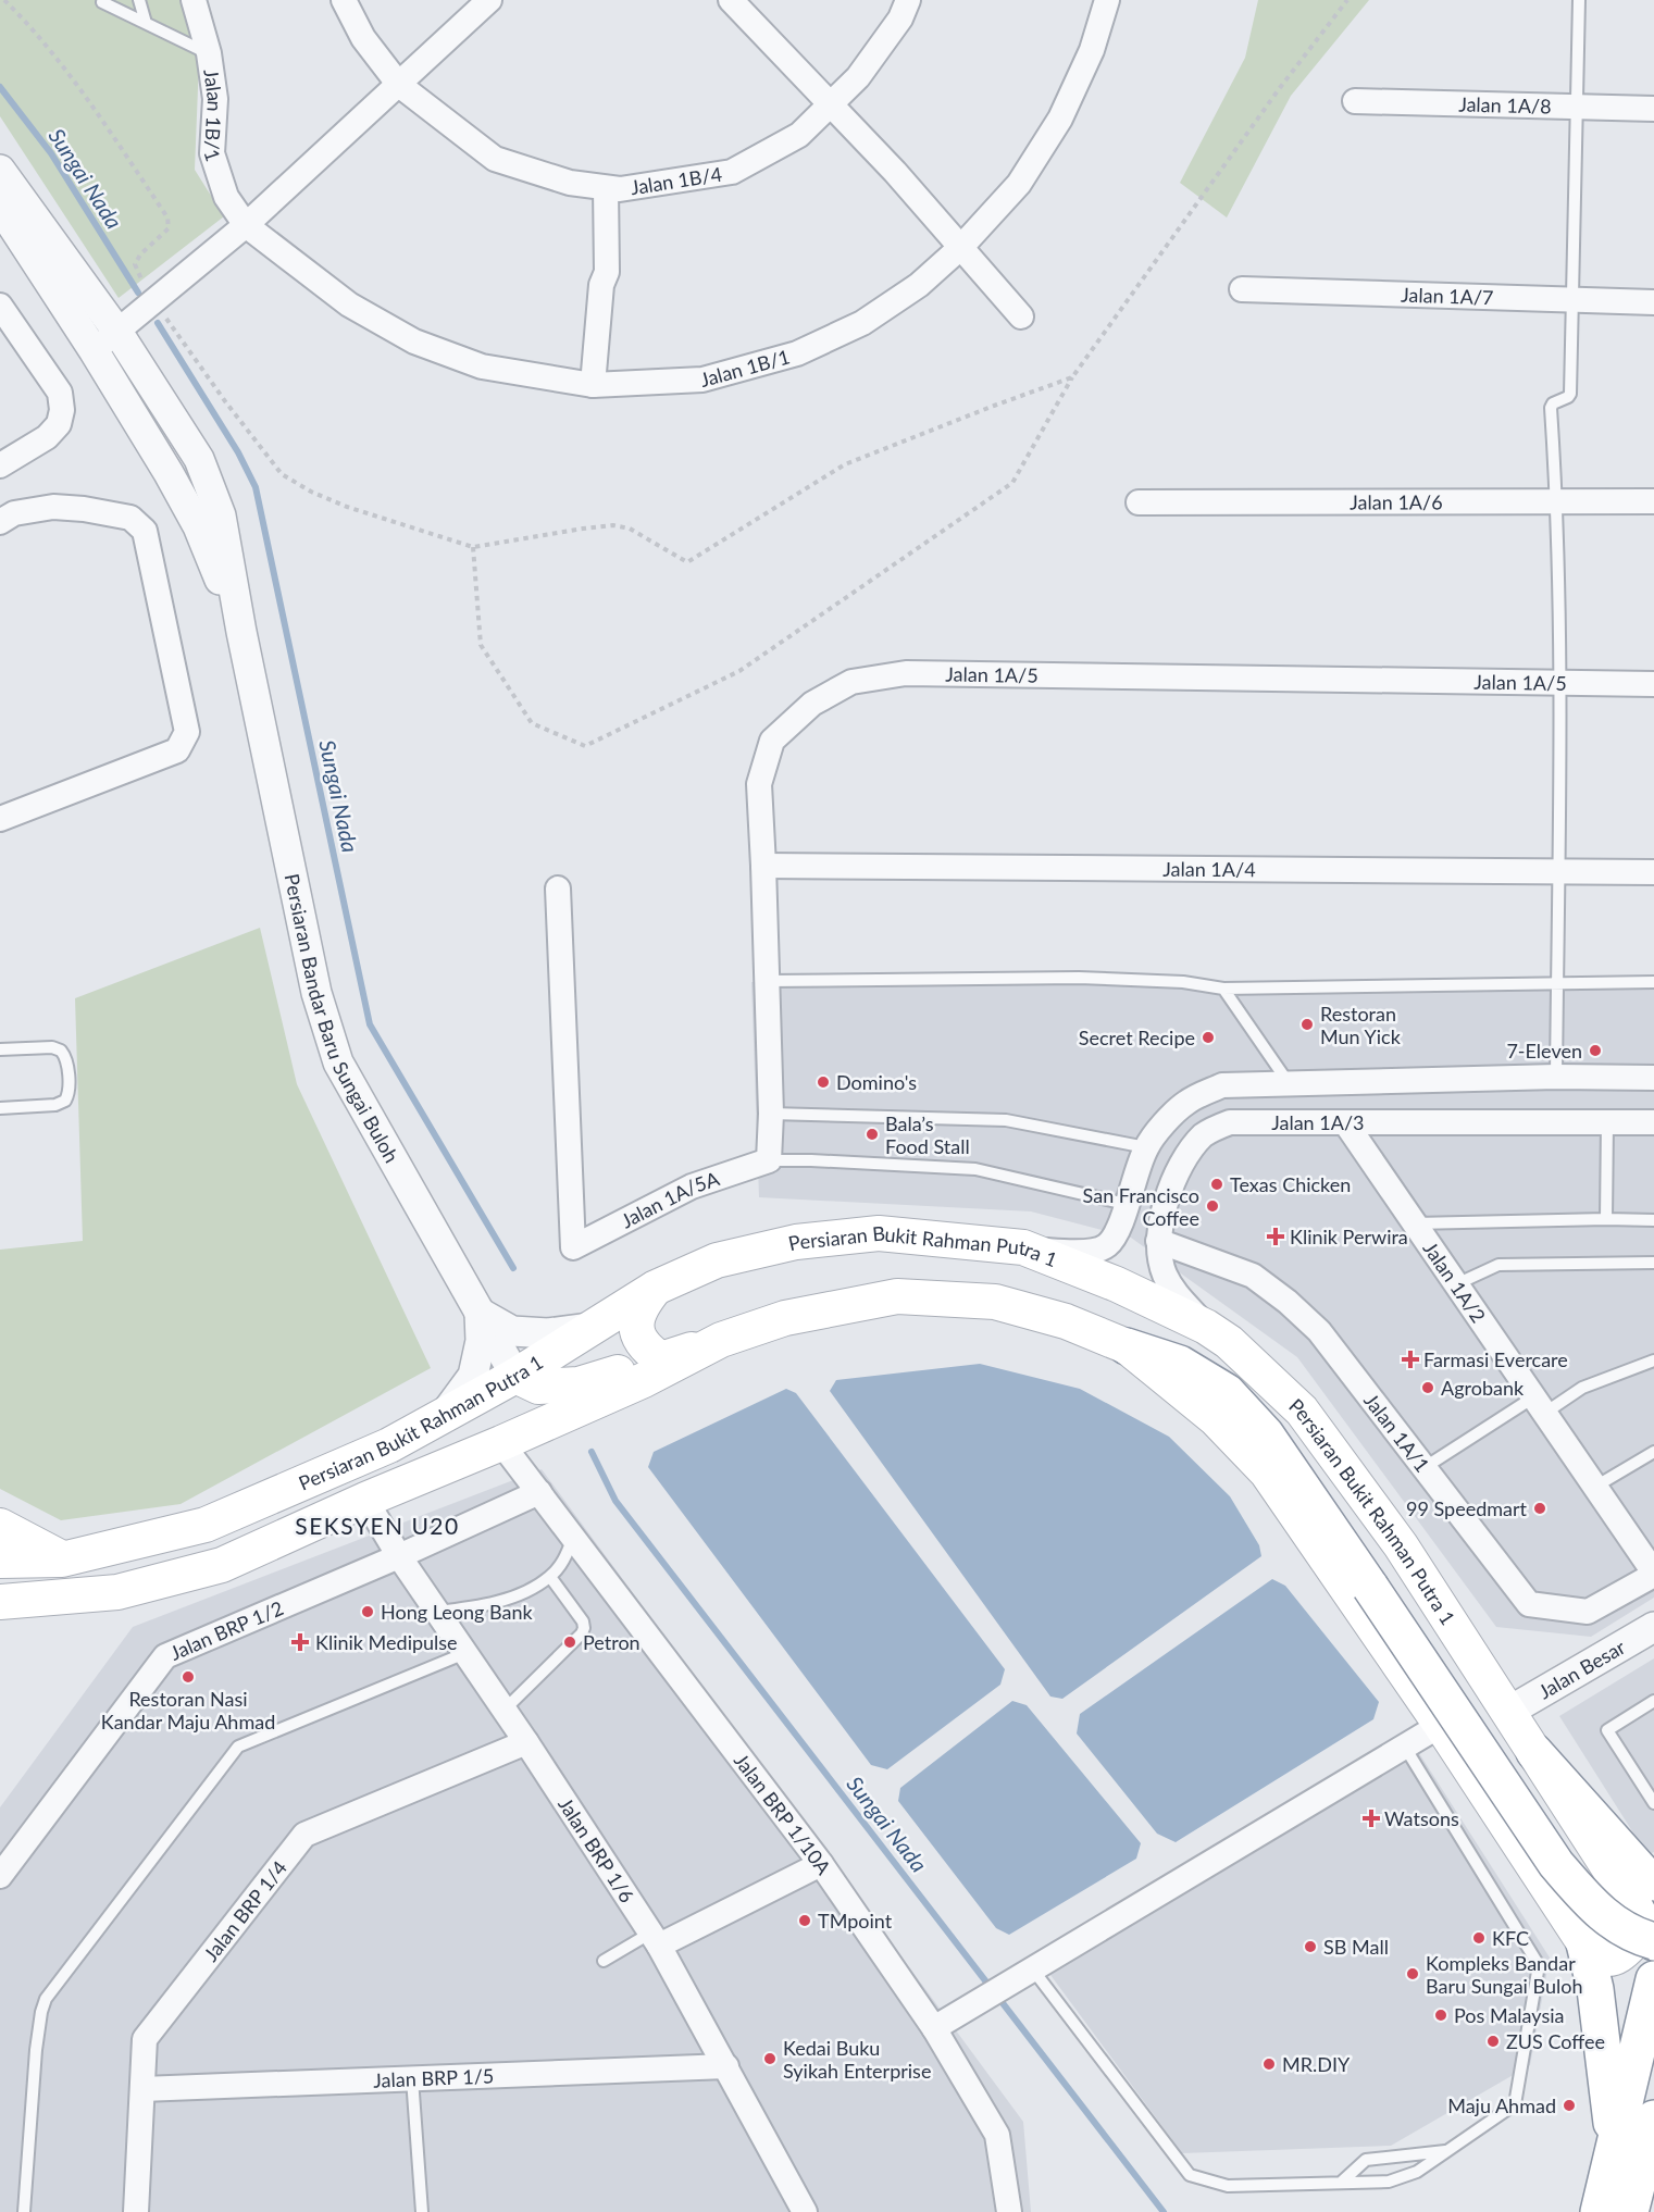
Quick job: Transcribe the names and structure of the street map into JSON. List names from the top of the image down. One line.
{"streets":{"main road":["Persiaran Bukit Rahman Putra 1"],"street":["Jalan 1A/8","Jalan 1B/1","Jalan 1B/4","Jalan 1A/7","Jalan 1A/6","Jalan 1A/5","Jalan 1A/4","Persiaran Bandar Baru Sungai Buloh","Jalan 1A/3","Jalan 1A/5A","Jalan 1A/2","Jalan 1A/1","Jalan BRP 1/2","Jalan Besar","Jalan BRP 1/10A","Jalan BRP 1/6","Jalan BRP 1/4","Jalan BRP 1/5"]},"crossings":[["Jalan 1A/5","Jalan 1A/4"],["Jalan 1A/5","Jalan 1A/5A"],["Persiaran Bandar Baru Sungai Buloh","Persiaran Bukit Rahman Putra 1"],["Jalan 1A/3","Jalan 1A/5A"],["Jalan 1A/3","Persiaran Bukit Rahman Putra 1"],["Jalan 1A/3","Jalan 1A/2"],["Jalan 1A/3","Jalan 1A/1"],["Persiaran Bukit Rahman Putra 1","Jalan Besar"],["Jalan 1A/2","Jalan 1A/1"],["Jalan BRP 1/2","Jalan BRP 1/10A"],["Jalan BRP 1/2","Jalan BRP 1/6"],["Jalan BRP 1/6","Jalan BRP 1/4"],["Jalan BRP 1/6","Jalan BRP 1/5"],["Jalan BRP 1/4","Jalan BRP 1/5"]],"districts":["SEKSYEN U20"],"water":["Sungai Nada"],"places":{"other":["Restoran Mun Yick","Secret Recipe","7-Eleven","Domino's","Bala’s Food Stall","Texas Chicken","San Francisco Coffee","Agrobank","99 Speedmart","Hong Leong Bank","Petron","Restoran Nasi Kandar Maju Ahmad","TMpoint","KFC","SB Mall","Kompleks Bandar Baru Sungai Buloh","Pos Malaysia","ZUS Coffee","Kedai Buku Syikah Enterprise","MR.DIY","Maju Ahmad"],"health":["Klinik Perwira","Farmasi Evercare","Klinik Medipulse","Watsons"]}}
